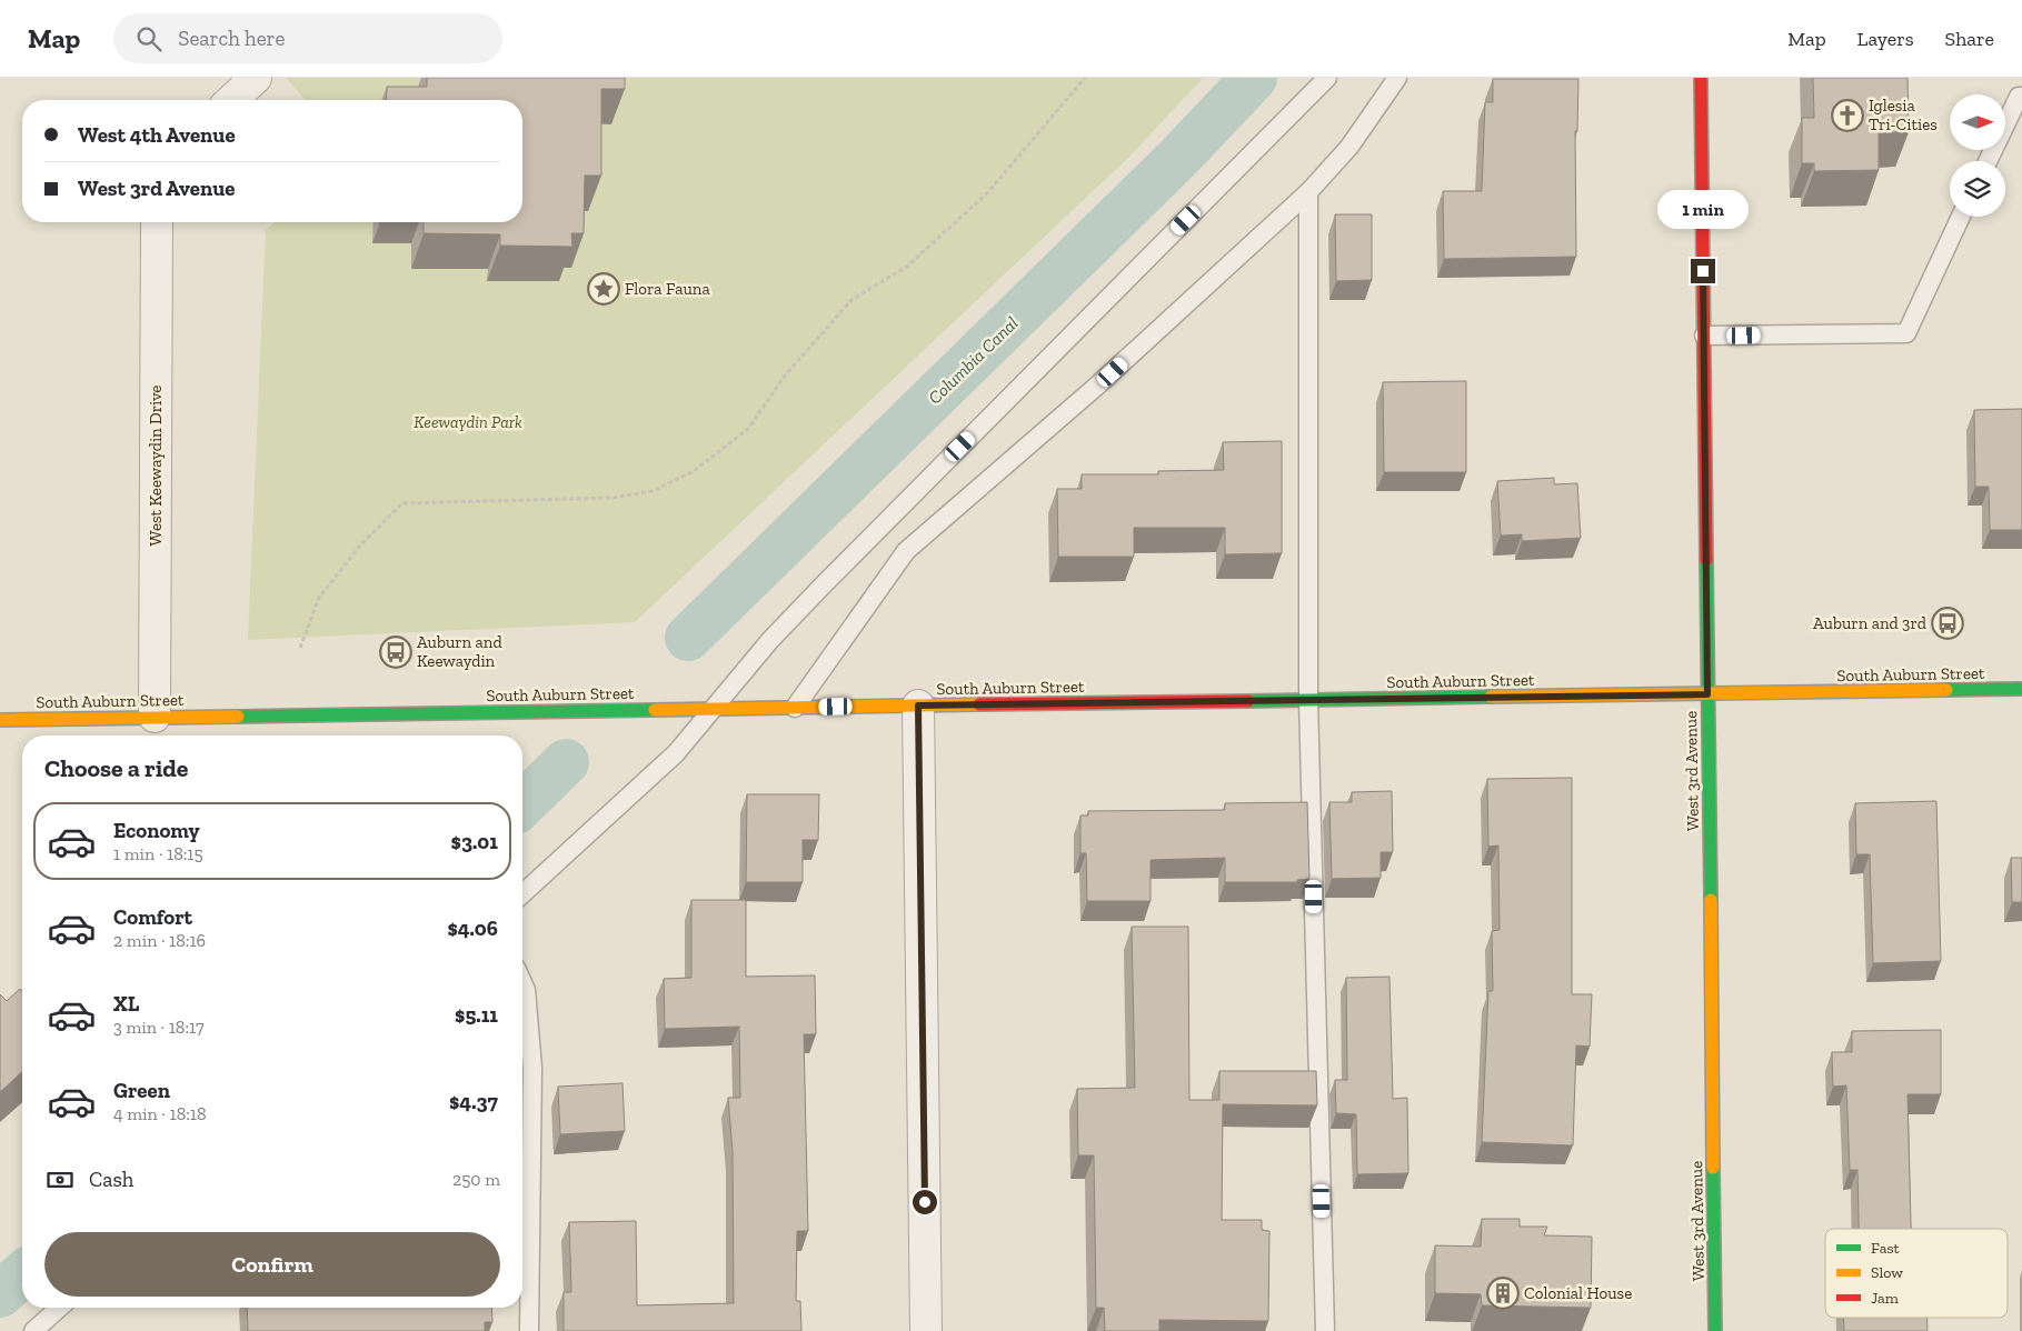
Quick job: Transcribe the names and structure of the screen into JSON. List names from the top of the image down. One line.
{"streets":{"street":["West Keewaydin Drive","South Auburn Street","West 3rd Avenue"]},"crossings":[["West Keewaydin Drive","South Auburn Street"],["South Auburn Street","West 3rd Avenue"]],"water":["Columbia Canal"],"parks":["Keewaydin Park"],"places":{"church":["Iglesia Tri-Cities"],"place":["Flora Fauna"],"bus stop":["Auburn and 3rd","Auburn and Keewaydin"],"building":["Colonial House"]},"legend":["Fast","Slow","Jam"],"north":"right","page":{"header":"Map","search":"Search here","nav":["Map","Layers","Share"],"banner":["West 4th Avenue","West 3rd Avenue"],"bubble":"1 min","heading":"Choose a ride","list":[{"name":"Economy","note":"1 min · 18:15","value":"$3.01"},{"name":"Comfort","note":"2 min · 18:16","value":"$4.06"},{"name":"XL","note":"3 min · 18:17","value":"$5.11"},{"name":"Green","note":"4 min · 18:18","value":"$4.37"}],"pay":["Cash","250 m"],"buttons":"Confirm"}}
